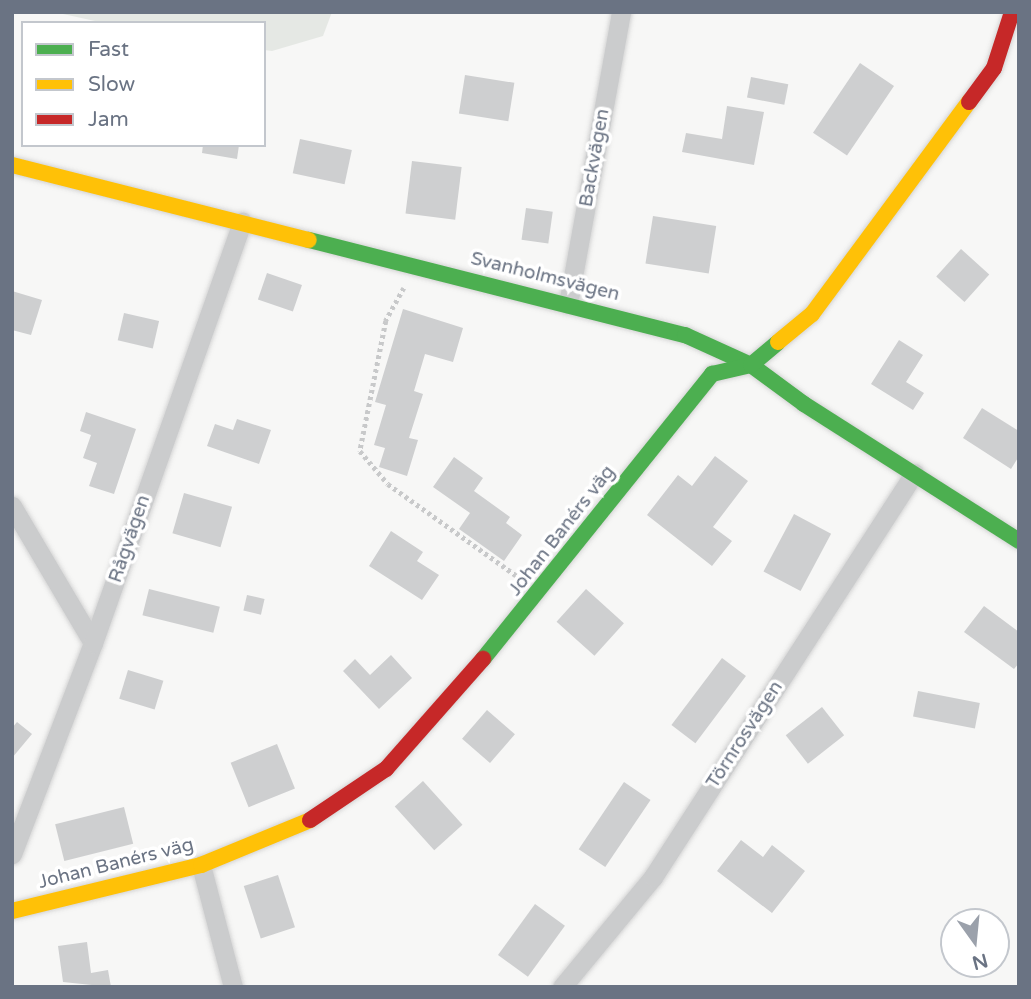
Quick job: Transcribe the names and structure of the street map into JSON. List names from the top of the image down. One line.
{"streets":{"street":["Backvägen","Svanholmsvägen","Johan Banérs väg","Rågvägen","Törnrosvägen"]},"crossings":[["Backvägen","Svanholmsvägen"],["Svanholmsvägen","Johan Banérs väg"],["Svanholmsvägen","Rågvägen"],["Svanholmsvägen","Törnrosvägen"]],"legend":["Fast","Slow","Jam"],"north":"bottom"}
